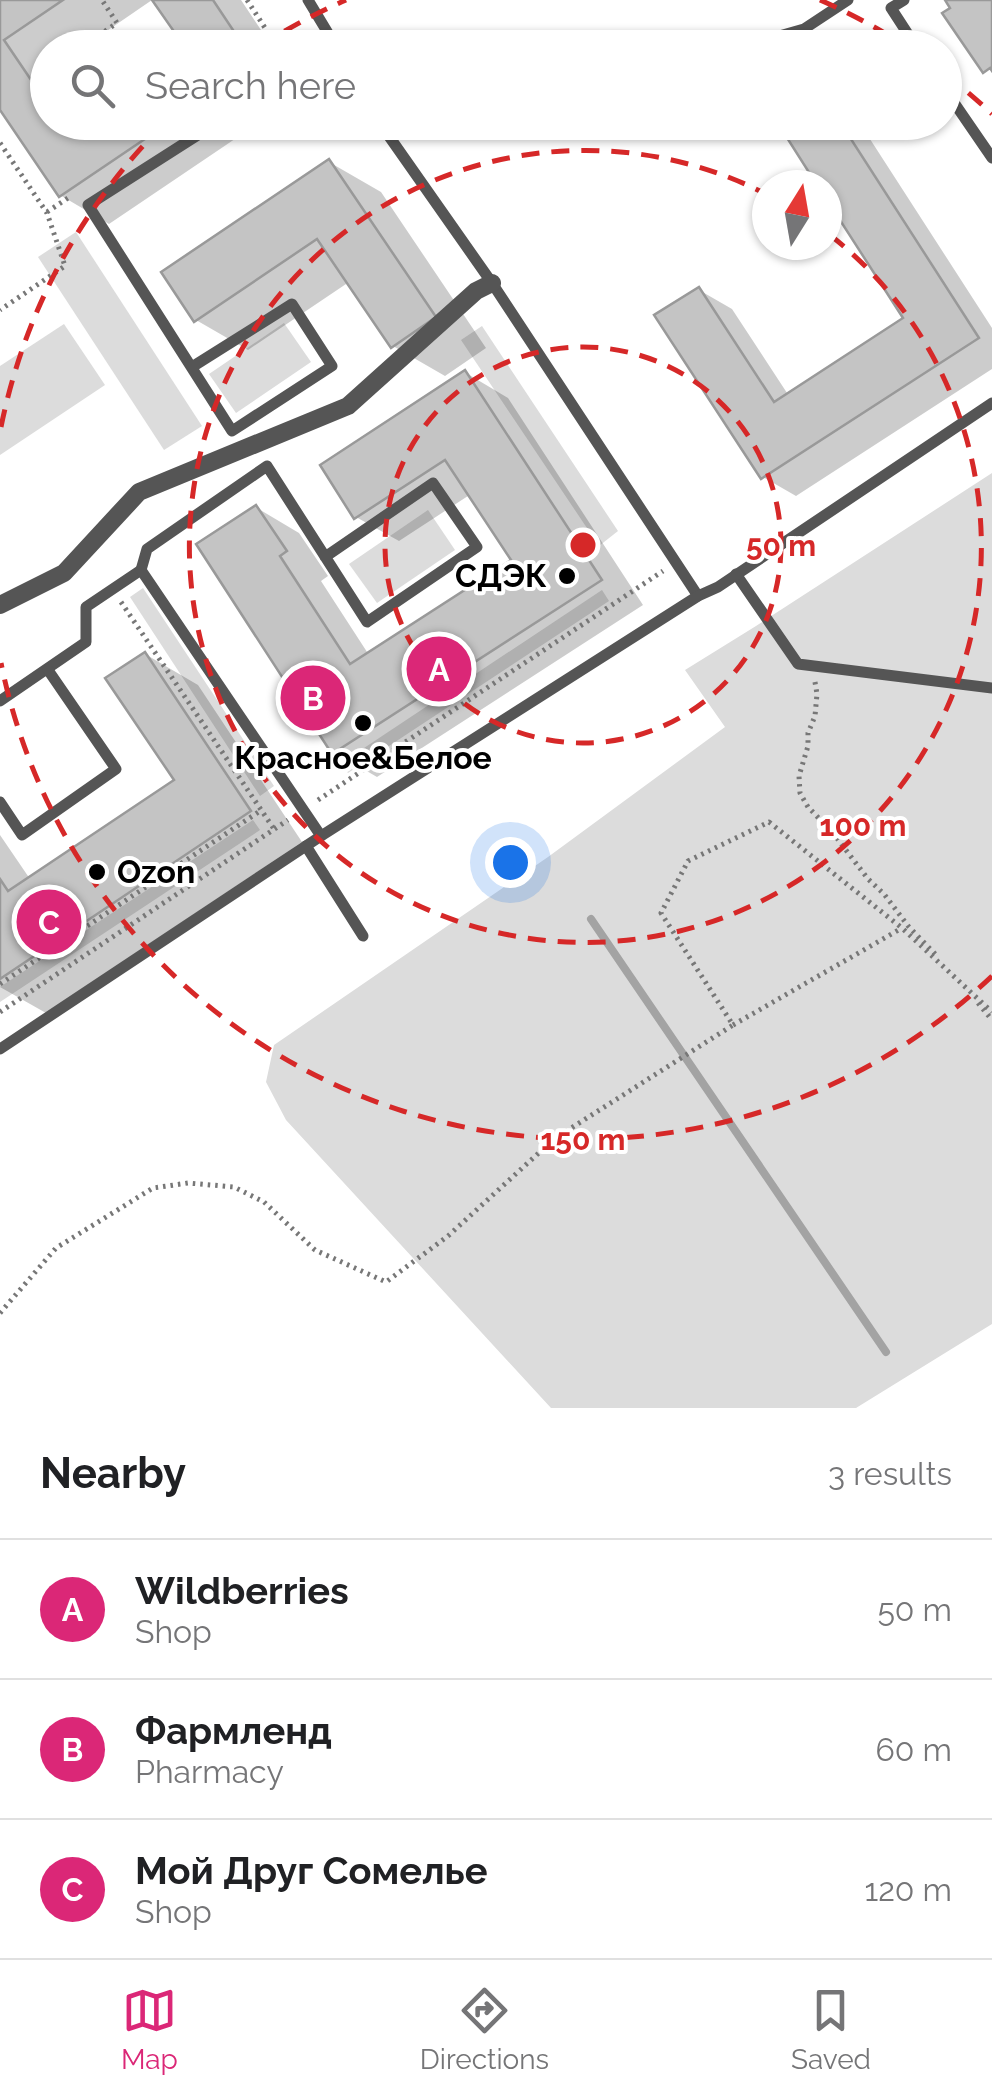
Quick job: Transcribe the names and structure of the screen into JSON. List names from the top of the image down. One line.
{"places":["СДЭК","Красное&Белое","Ozon"],"north":"top","page":{"search":"Search here","pins":["A","B","C"],"heading":["Nearby","3 results"],"list":[{"mark":"A","name":"Wildberries","note":"Shop","value":"50 m"},{"mark":"B","name":"Фармленд","note":"Pharmacy","value":"60 m"},{"mark":"C","name":"Мой Друг Сомелье","note":"Shop","value":"120 m"}],"nav":["Map","Directions","Saved"]},"rings":["50 m","100 m","150 m"]}
